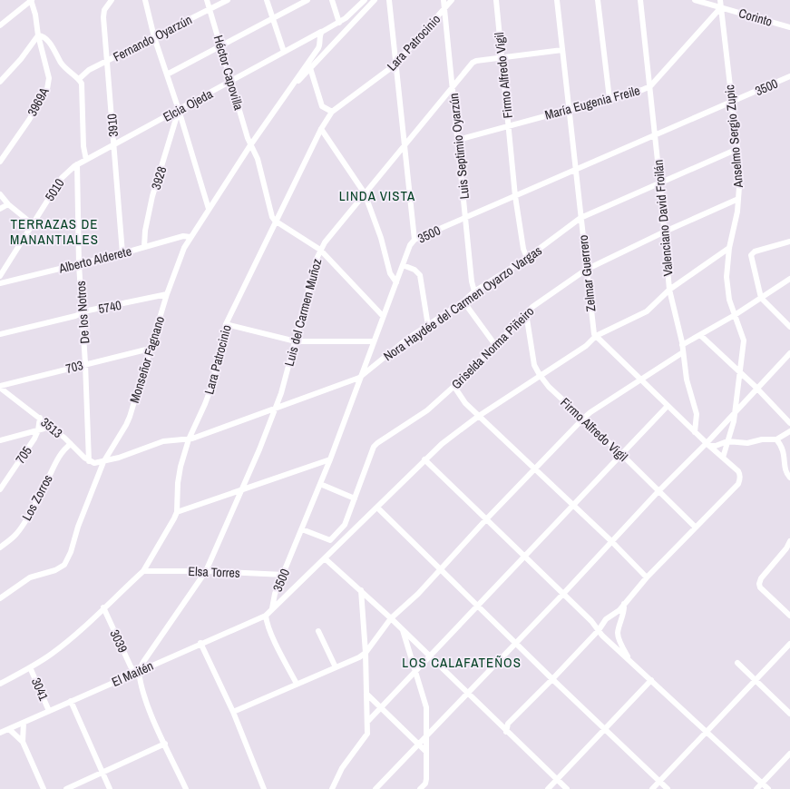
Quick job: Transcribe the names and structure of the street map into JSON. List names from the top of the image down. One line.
{"streets":{"street":["Corinto","Fernando Oyarzún","Lara Patrocinio","Héctor Capovilla","Firmo Alfredo Vigil","3500","3969A","María Eugenia Freile","Elcia Ojeda","3910","Anselmo Sergio Zupic","Luis Septimio Oyarzún","3928","5010","Valenciano David Froilán","Alberto Alderete","Zelmar Guerrero","Nora Haydée del Carmen Oyarzo Vargas","5740","De los Notros","Luis del Carmen Muñoz","Griselda Norma Piñeiro","Monseñor Fagnano","703","3513","705","Los Zorros","Elsa Torres","3039","El Maitén","3041"]},"crossings":[["Corinto","María Eugenia Freile"],["Corinto","Anselmo Sergio Zupic"],["Fernando Oyarzún","Héctor Capovilla"],["Fernando Oyarzún","3910"],["Lara Patrocinio","Héctor Capovilla"],["Lara Patrocinio","Luis Septimio Oyarzún"],["Lara Patrocinio","Nora Haydée del Carmen Oyarzo Vargas"],["Lara Patrocinio","Elsa Torres"],["Lara Patrocinio","3039"],["Lara Patrocinio","3041"],["Héctor Capovilla","Elcia Ojeda"],["Héctor Capovilla","Monseñor Fagnano"],["Firmo Alfredo Vigil","3500"],["Firmo Alfredo Vigil","María Eugenia Freile"],["Firmo Alfredo Vigil","Nora Haydée del Carmen Oyarzo Vargas"],["Firmo Alfredo Vigil","Luis del Carmen Muñoz"],["Firmo Alfredo Vigil","Griselda Norma Piñeiro"],["3500","Anselmo Sergio Zupic"],["3500","Luis Septimio Oyarzún"],["3500","Valenciano David Froilán"],["3500","Zelmar Guerrero"],["3500","Nora Haydée del Carmen Oyarzo Vargas"],["3500","Griselda Norma Piñeiro"],["3500","Elsa Torres"],["3500","El Maitén"],["María Eugenia Freile","Anselmo Sergio Zupic"],["María Eugenia Freile","Luis Septimio Oyarzún"],["María Eugenia Freile","Valenciano David Froilán"],["María Eugenia Freile","Zelmar Guerrero"],["Elcia Ojeda","3910"],["Elcia Ojeda","3928"],["Elcia Ojeda","5010"],["Elcia Ojeda","De los Notros"],["Elcia Ojeda","Monseñor Fagnano"],["3910","Alberto Alderete"],["Anselmo Sergio Zupic","Nora Haydée del Carmen Oyarzo Vargas"],["Anselmo Sergio Zupic","Griselda Norma Piñeiro"],["Luis Septimio Oyarzún","Nora Haydée del Carmen Oyarzo Vargas"],["Luis Septimio Oyarzún","Luis del Carmen Muñoz"],["3928","Alberto Alderete"],["Valenciano David Froilán","Nora Haydée del Carmen Oyarzo Vargas"],["Valenciano David Froilán","Griselda Norma Piñeiro"],["Alberto Alderete","De los Notros"],["Alberto Alderete","Monseñor Fagnano"],["Zelmar Guerrero","Nora Haydée del Carmen Oyarzo Vargas"],["Zelmar Guerrero","Luis del Carmen Muñoz"],["Zelmar Guerrero","Griselda Norma Piñeiro"],["Nora Haydée del Carmen Oyarzo Vargas","Luis del Carmen Muñoz"],["Nora Haydée del Carmen Oyarzo Vargas","Monseñor Fagnano"],["5740","De los Notros"],["5740","Monseñor Fagnano"],["De los Notros","703"],["De los Notros","3513"],["Luis del Carmen Muñoz","Elsa Torres"],["Luis del Carmen Muñoz","3039"],["Luis del Carmen Muñoz","El Maitén"],["Monseñor Fagnano","703"],["703","3513"],["3513","705"],["3513","Los Zorros"],["3039","El Maitén"],["El Maitén","3041"]],"districts":["LINDA VISTA","TERRAZAS DE MANANTIALES","LOS CALAFATEÑOS"]}
